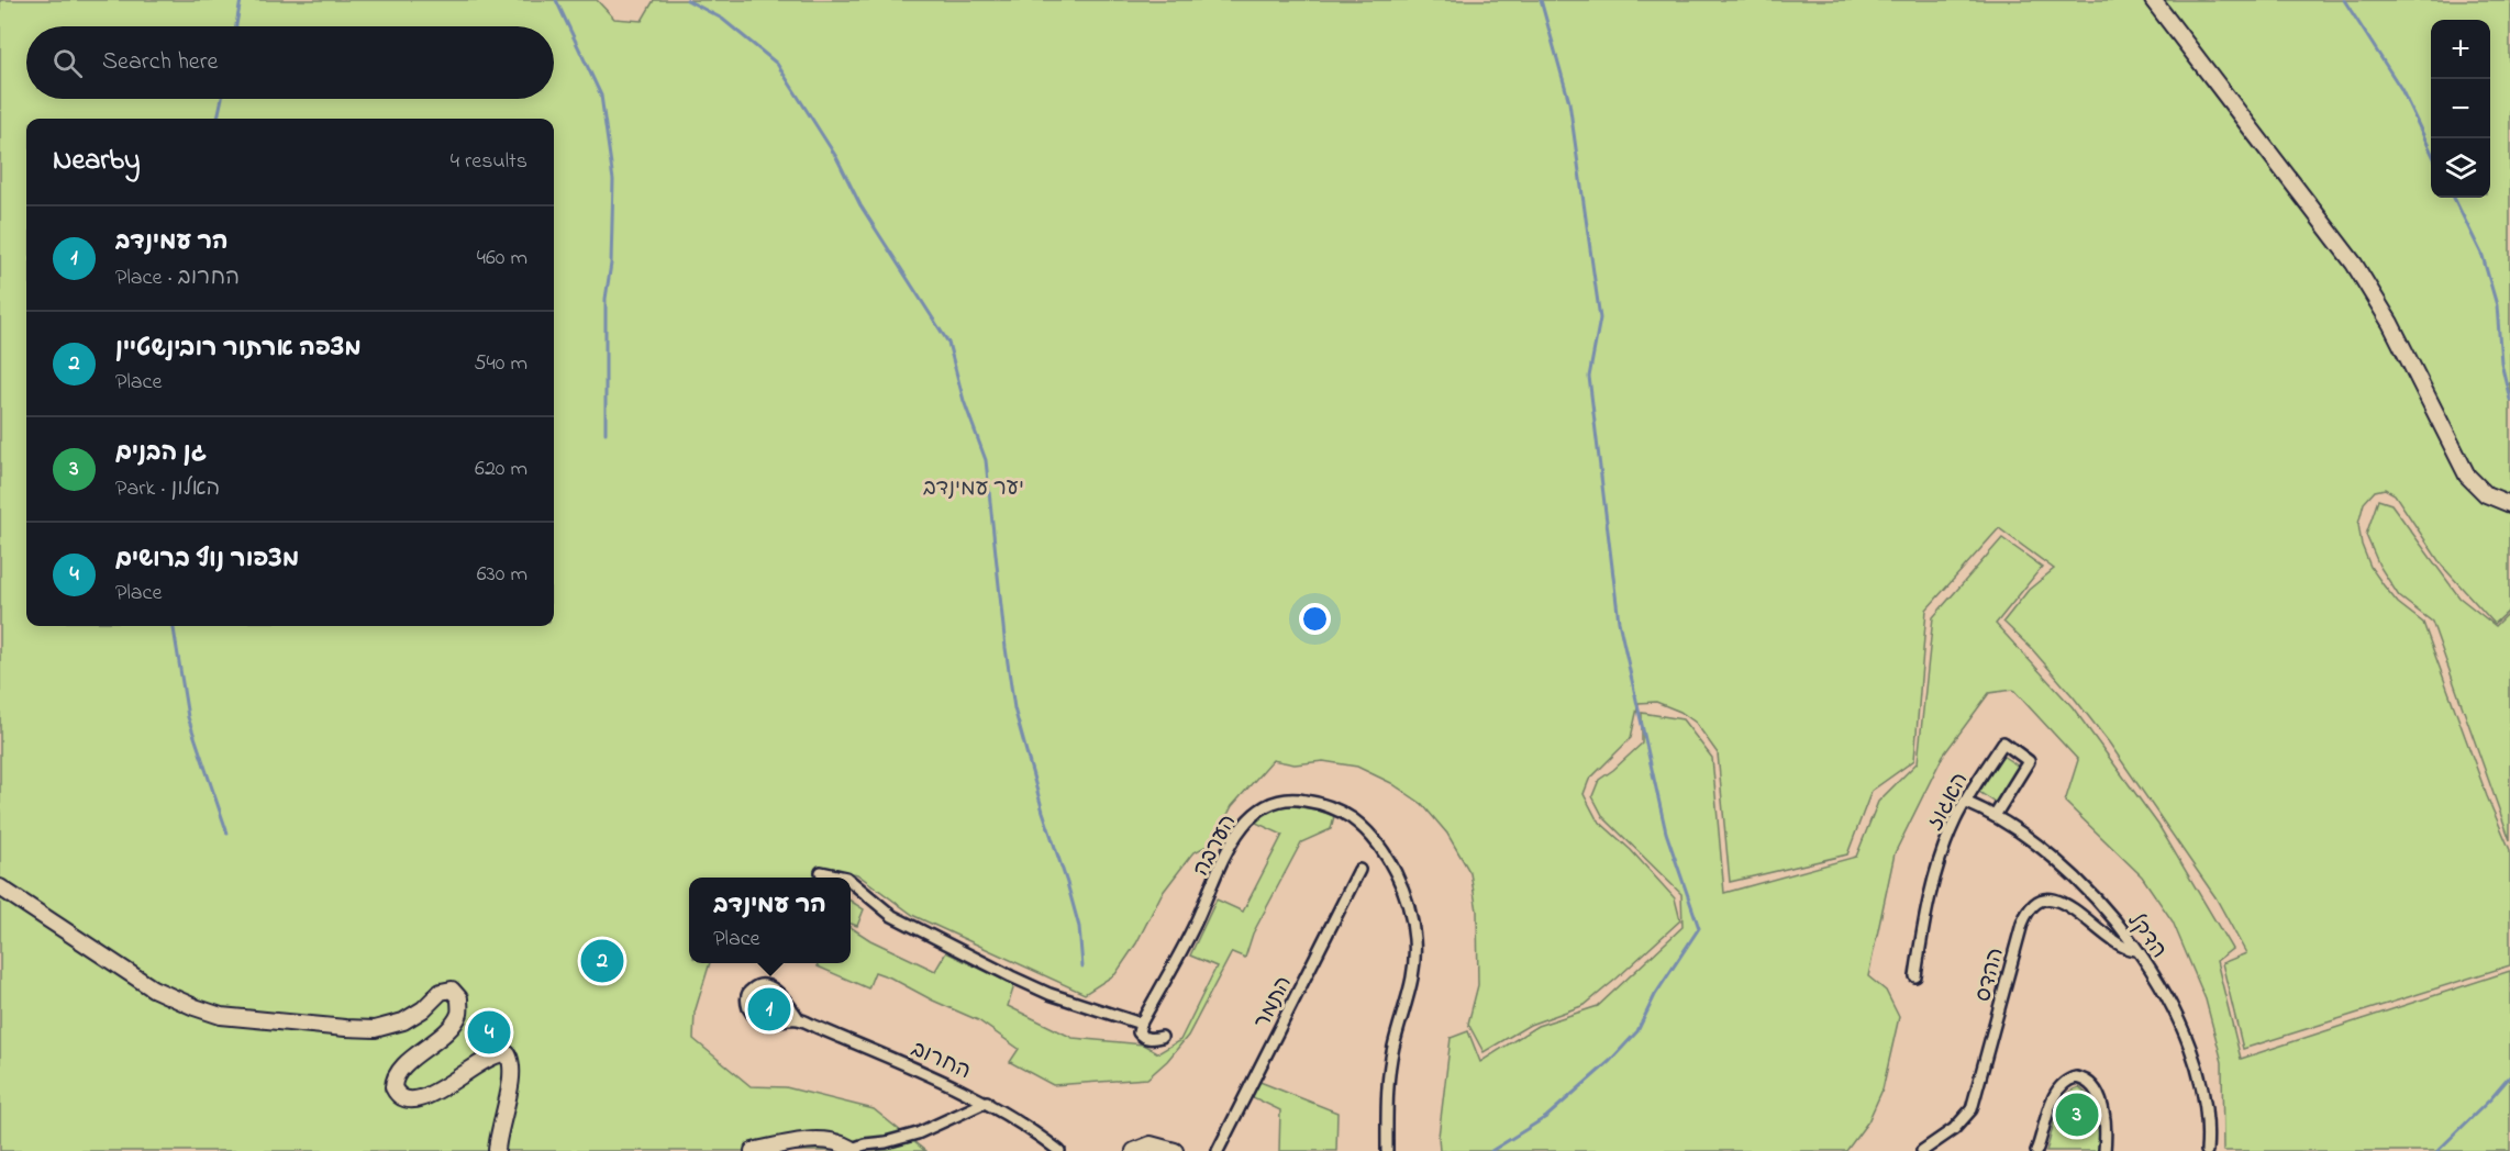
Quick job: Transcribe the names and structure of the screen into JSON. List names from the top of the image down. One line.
{"streets":{"street":["האגוז","הערבה","הדקל","ההדס","התמר","החרוב"]},"crossings":[["האגוז","הדקל"],["הדקל","ההדס"]],"parks":["יער עמינדב"],"page":{"map_buttons":["+","−"],"search":"Search here","heading":["Nearby","4 results"],"list":[{"mark":"1","name":"הר עמינדב","note":"Place · החרוב","value":"460 m"},{"mark":"2","name":"מצפה ארתור רובינשטיין","note":"Place","value":"540 m"},{"mark":"3","name":"גן הבנים","note":"Park · האלון","value":"620 m"},{"mark":"4","name":"מצפור נוף ברושים","note":"Place","value":"630 m"}],"popup":["הר עמינדב","Place"],"pins":["2","1","4","3"]}}
